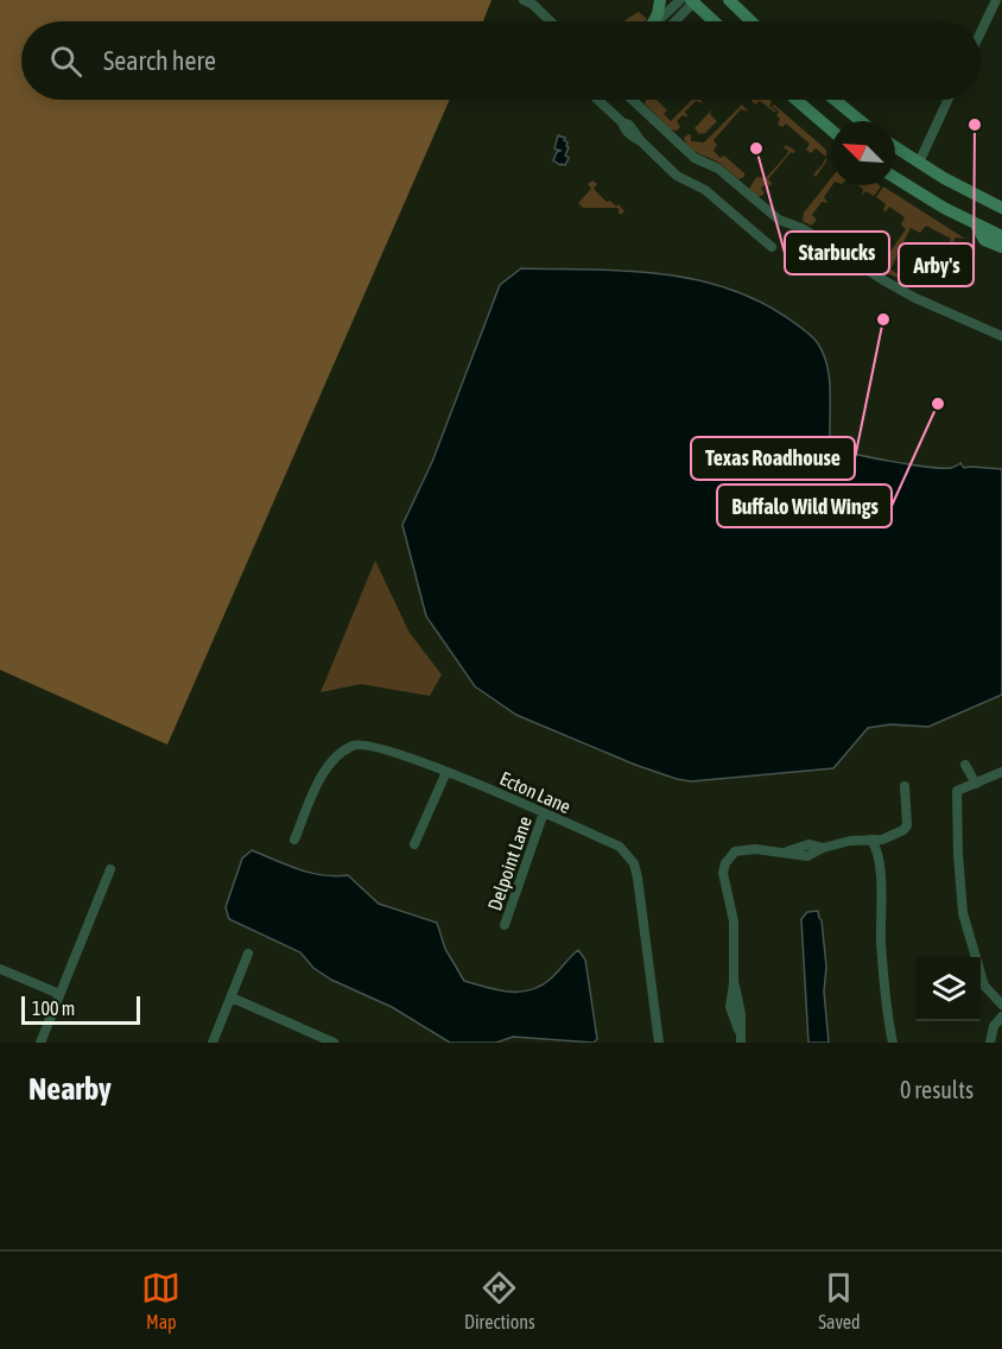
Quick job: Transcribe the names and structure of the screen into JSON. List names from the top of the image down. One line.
{"streets":{"street":["Ecton Lane","Delpoint Lane"]},"crossings":[["Ecton Lane","Delpoint Lane"]],"places":["Arby's","Starbucks","Texas Roadhouse","Buffalo Wild Wings"],"scale_bar":"100 m","north":"top left","page":{"search":"Search here","scale":"100 m","heading":["Nearby","0 results"],"nav":["Map","Directions","Saved"]}}
